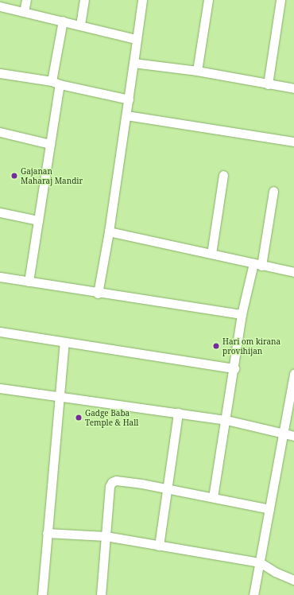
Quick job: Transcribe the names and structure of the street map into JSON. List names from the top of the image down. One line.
{"places":["Gajanan Maharaj Mandir","Hari om kirana provihijan","Gadge Baba Temple & Hall"]}
